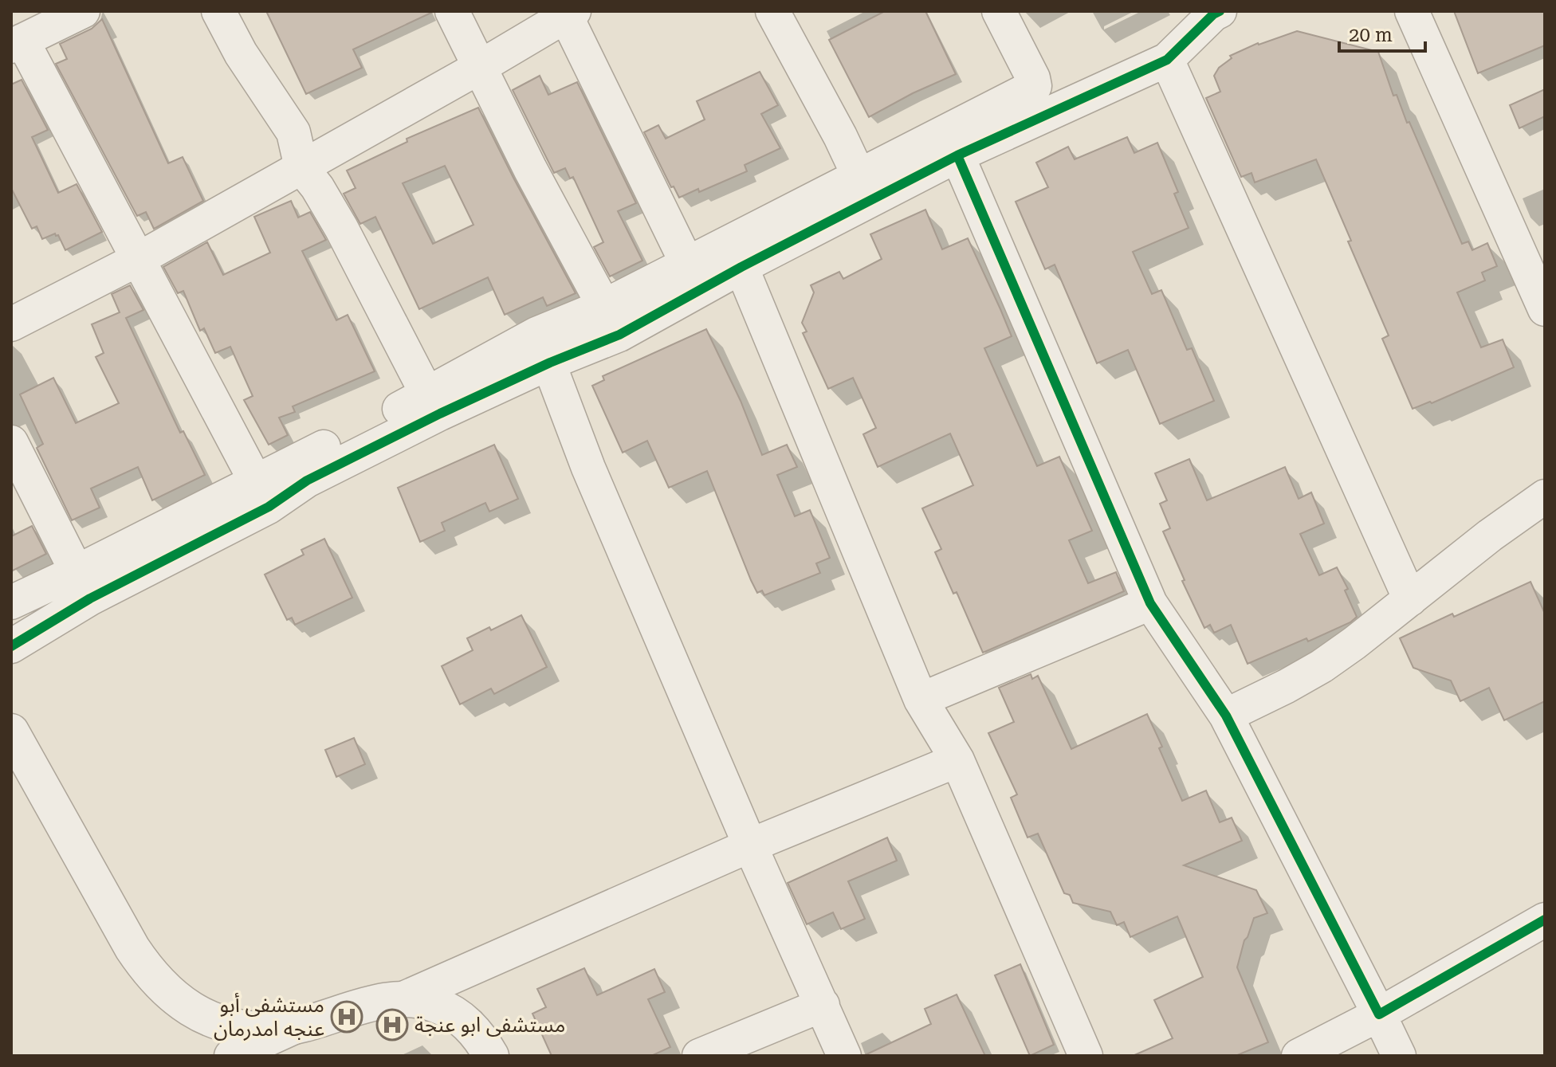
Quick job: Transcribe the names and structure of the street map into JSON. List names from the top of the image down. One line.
{"places":{"hospital":["مستشفى أبو عنجه امدرمان","مستشفى ابو عنجة"]},"scale_bar":"20 m"}
